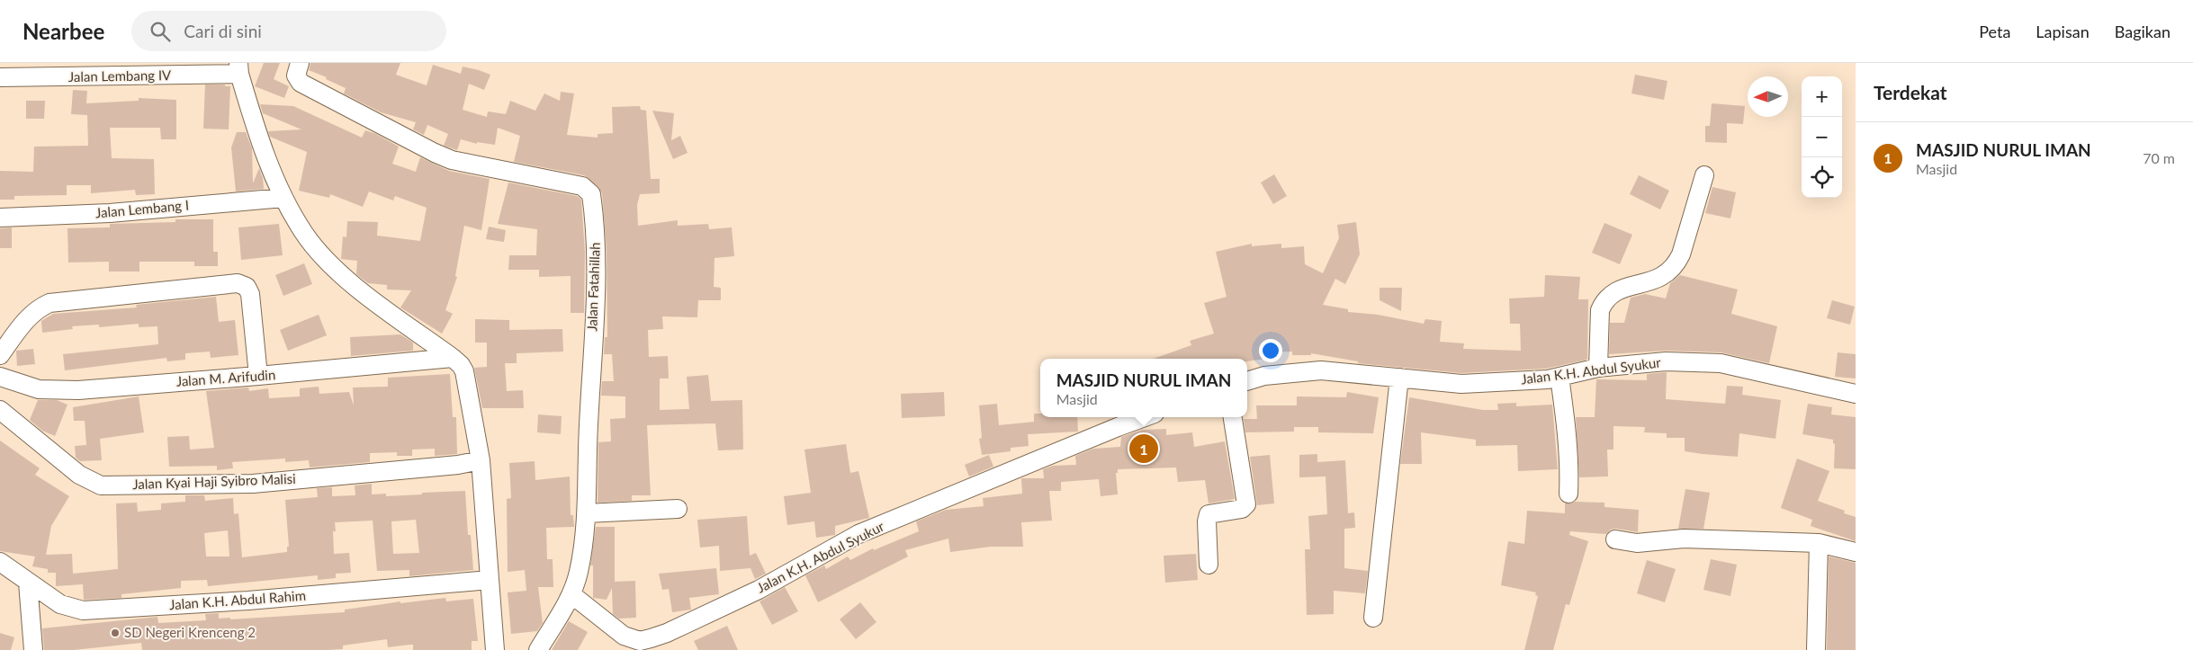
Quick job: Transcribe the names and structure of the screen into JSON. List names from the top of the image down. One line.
{"streets":{"street":["Jalan Lembang IV","Jalan Lembang I","Jalan Fatahillah","Jalan K.H. Abdul Syukur","Jalan M. Arifudin","Jalan Kyai Haji Syibro Malisi","Jalan K.H. Abdul Rahim"]},"crossings":[["Jalan Fatahillah","Jalan K.H. Abdul Syukur"]],"places":["SD Negeri Krenceng 2"],"north":"left","page":{"header":"Nearbee","search":"Cari di sini","nav":["Peta","Lapisan","Bagikan"],"heading":"Terdekat","map_buttons":["+","−"],"list":[{"mark":"1","name":"MASJID NURUL IMAN","note":"Masjid","value":"70 m"}],"popup":["MASJID NURUL IMAN","Masjid"],"pins":"1"}}
